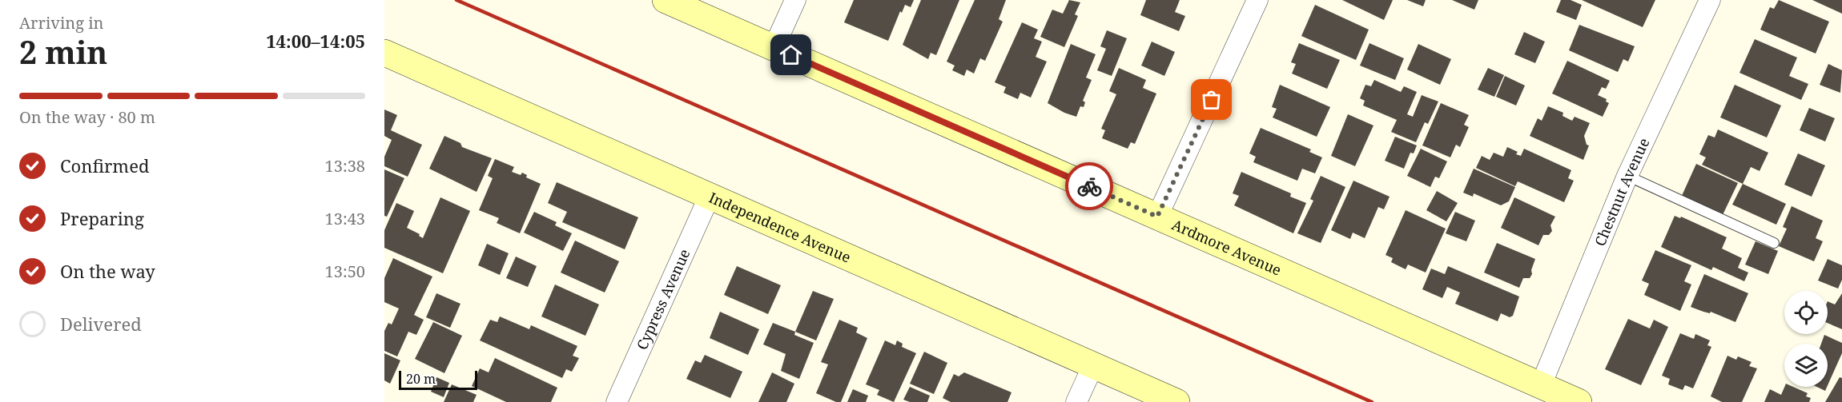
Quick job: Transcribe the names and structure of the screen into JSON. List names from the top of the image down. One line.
{"streets":{"street":["Chestnut Avenue","Independence Avenue","Ardmore Avenue","Cypress Avenue"]},"crossings":[["Chestnut Avenue","Ardmore Avenue"],["Independence Avenue","Cypress Avenue"]],"scale_bar":"20 m","page":{"heading":["2 min","Arriving in","14:00–14:05"],"bar":"On the way · 80 m","list":[["Confirmed","13:38"],["Preparing","13:43"],["On the way","13:50"],"Delivered"],"scale":"20 m"}}
